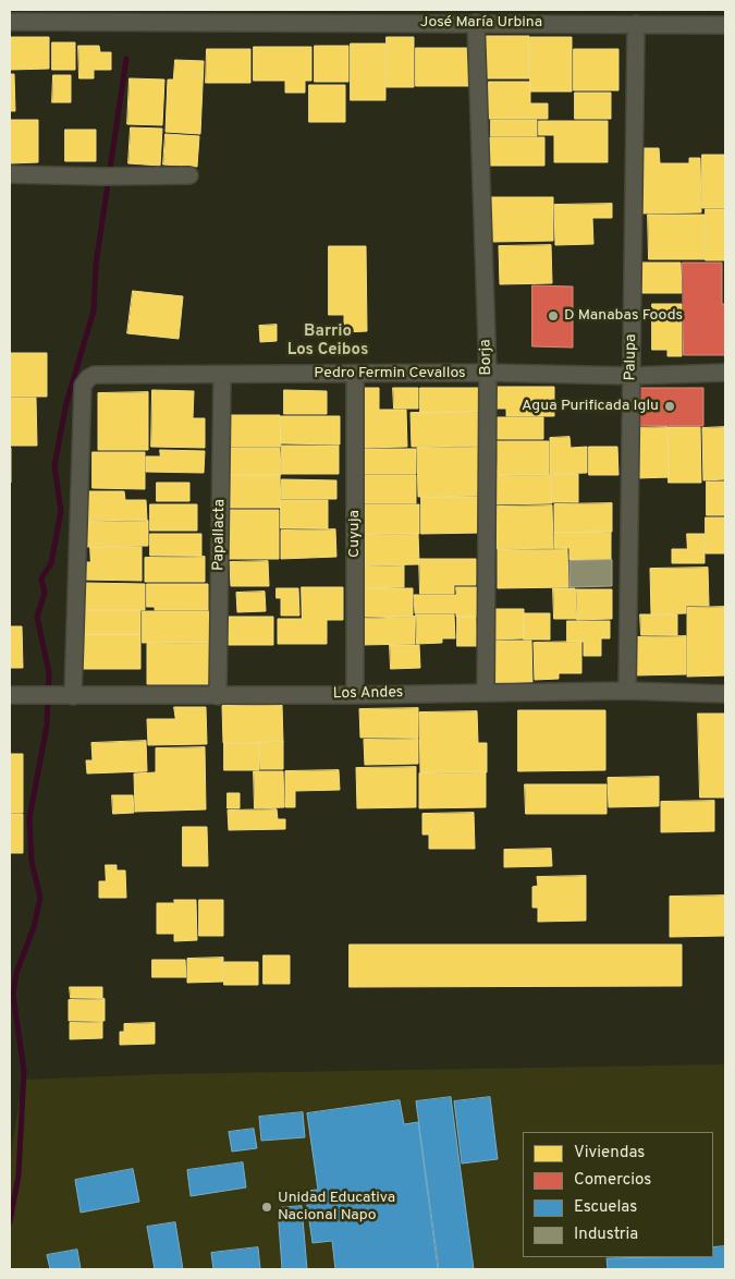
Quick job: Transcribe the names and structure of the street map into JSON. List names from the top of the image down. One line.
{"streets":{"street":["José María Urbina","Borja","Palupa","Pedro Fermin Cevallos","Cuyuja","Papallacta","Los Andes"]},"crossings":[["José María Urbina","Borja"],["José María Urbina","Palupa"],["Borja","Pedro Fermin Cevallos"],["Borja","Los Andes"],["Palupa","Pedro Fermin Cevallos"],["Palupa","Los Andes"],["Pedro Fermin Cevallos","Cuyuja"],["Pedro Fermin Cevallos","Papallacta"],["Pedro Fermin Cevallos","Los Andes"],["Cuyuja","Los Andes"],["Papallacta","Los Andes"]],"districts":["Barrio Los Ceibos"],"places":["D Manabas Foods","Agua Purificada Iglu","Unidad Educativa Nacional Napo"],"legend":["Viviendas","Comercios","Escuelas","Industria"]}
